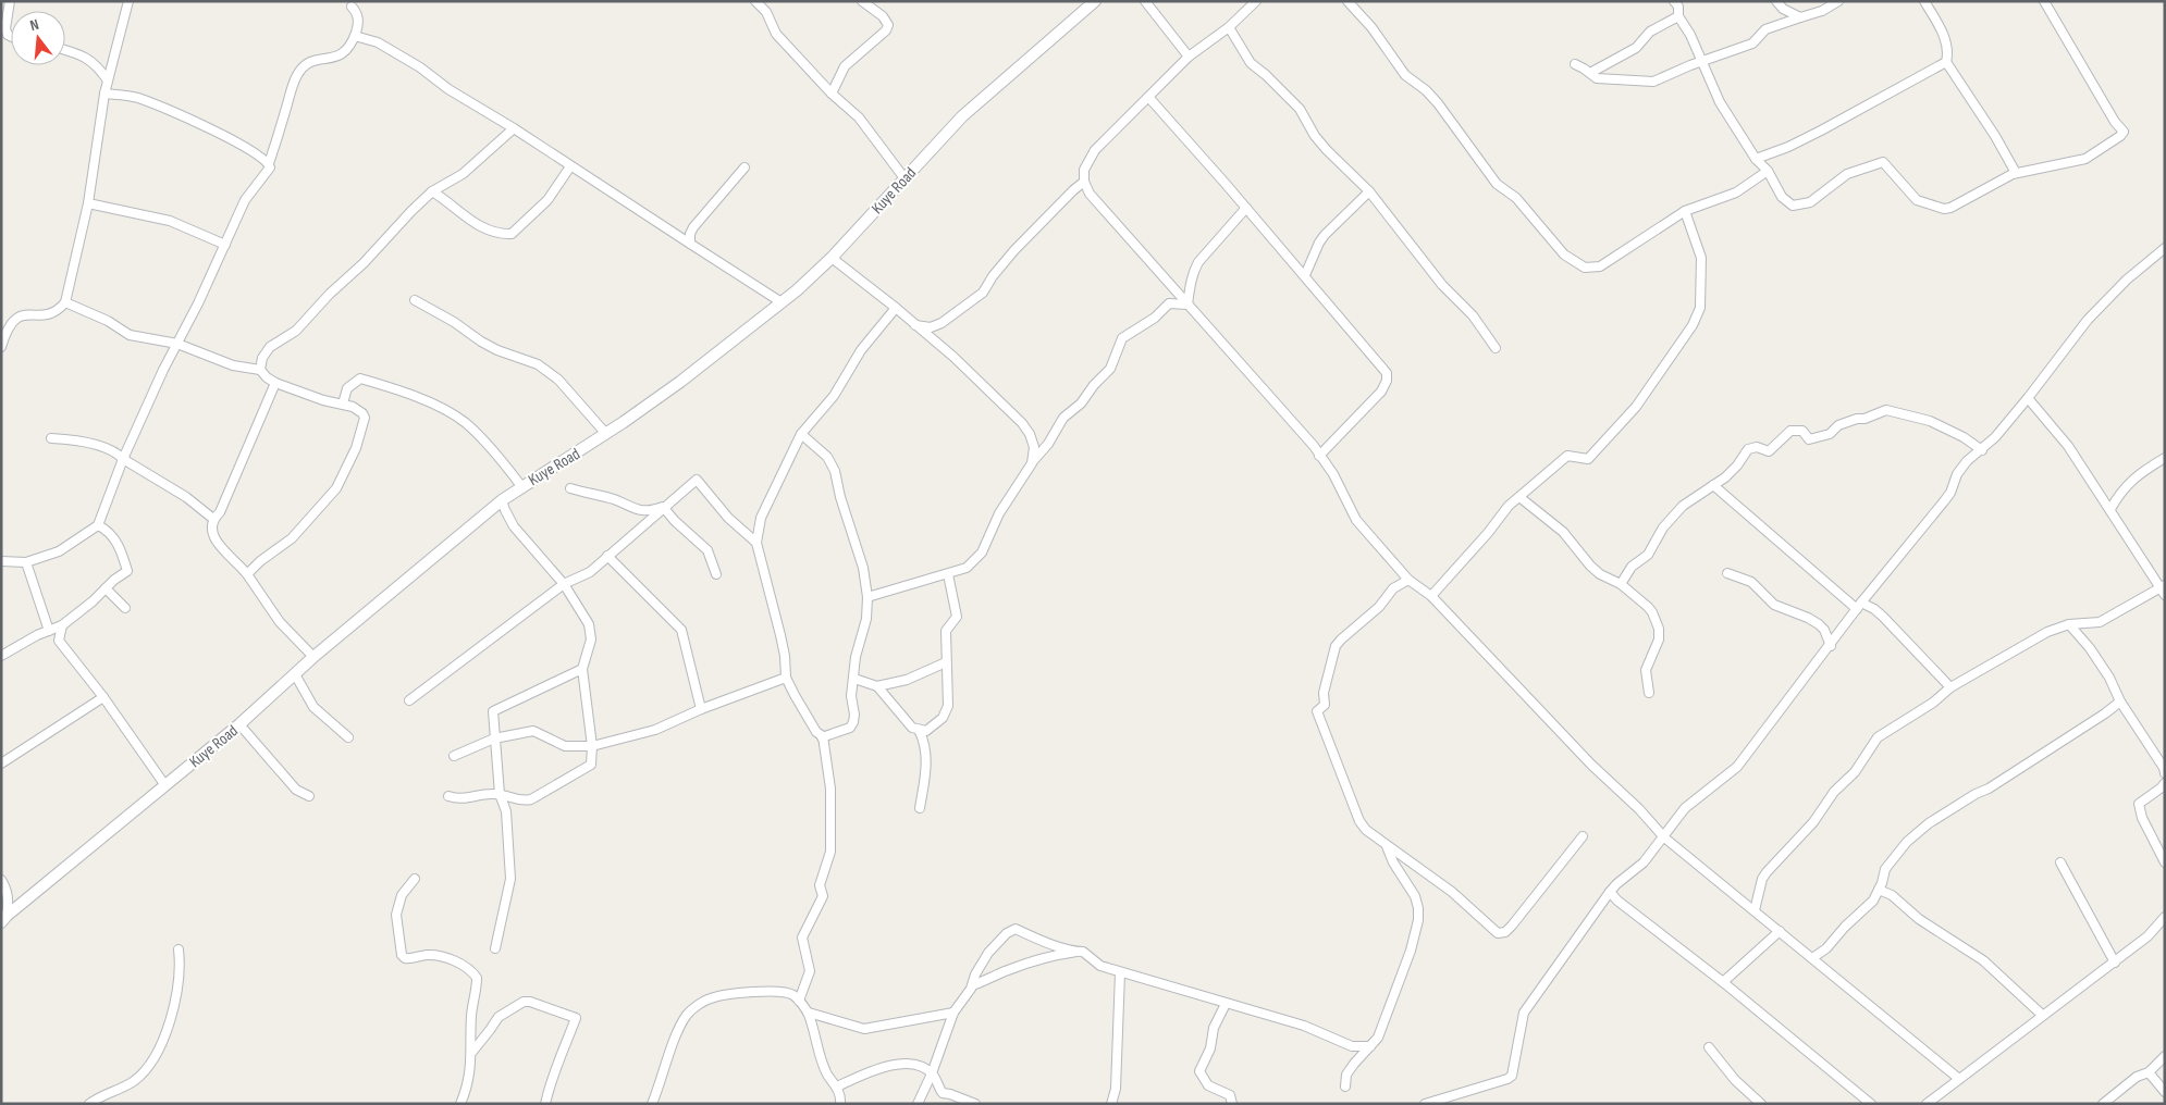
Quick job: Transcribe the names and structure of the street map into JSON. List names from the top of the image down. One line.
{"streets":{"street":["Kuye Road"]},"north":"top"}
